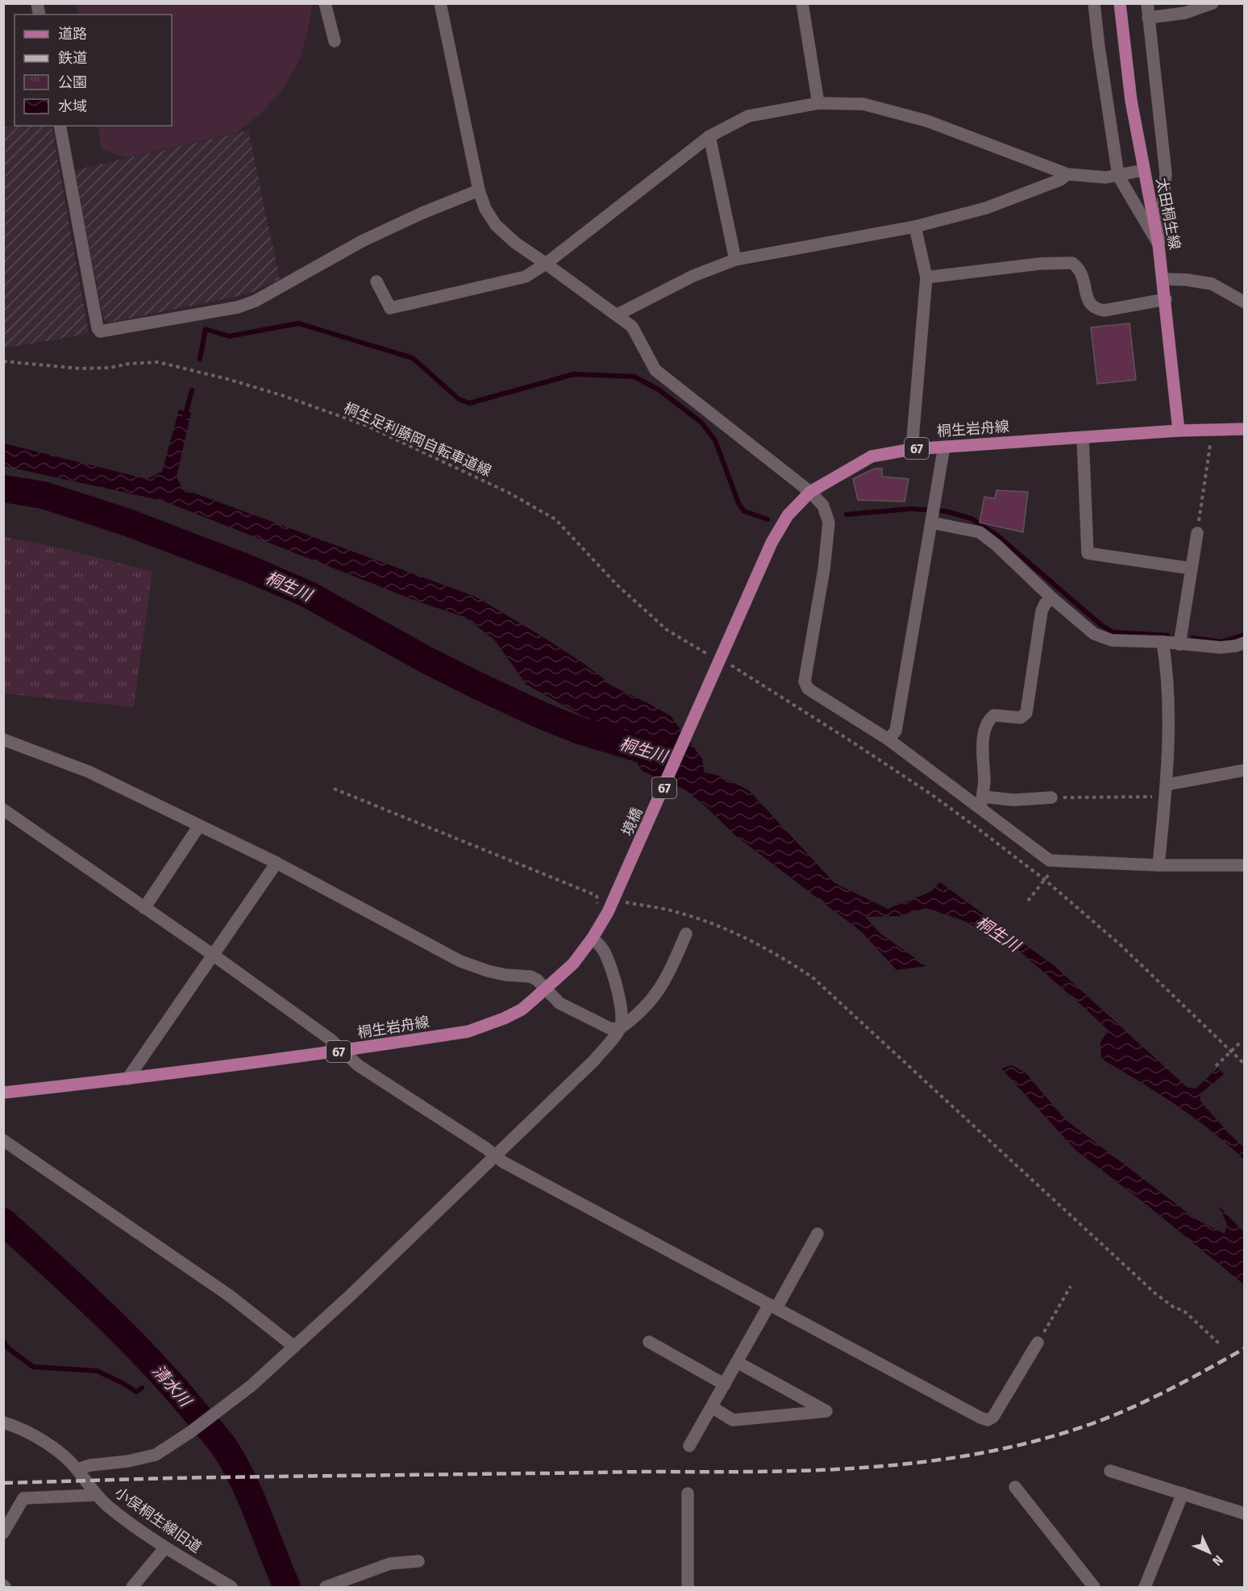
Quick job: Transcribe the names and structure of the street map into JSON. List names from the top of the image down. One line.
{"streets":{"main road":["太田桐生線","桐生岩舟線","67","境橋"],"street":["小俣桐生線旧道"],"path":["桐生足利藤岡自転車道線"]},"crossings":[["太田桐生線","桐生岩舟線"],["桐生岩舟線","境橋"]],"water":["桐生川","清水川"],"legend":["道路","鉄道","公園","水域"],"north":"bottom right"}
